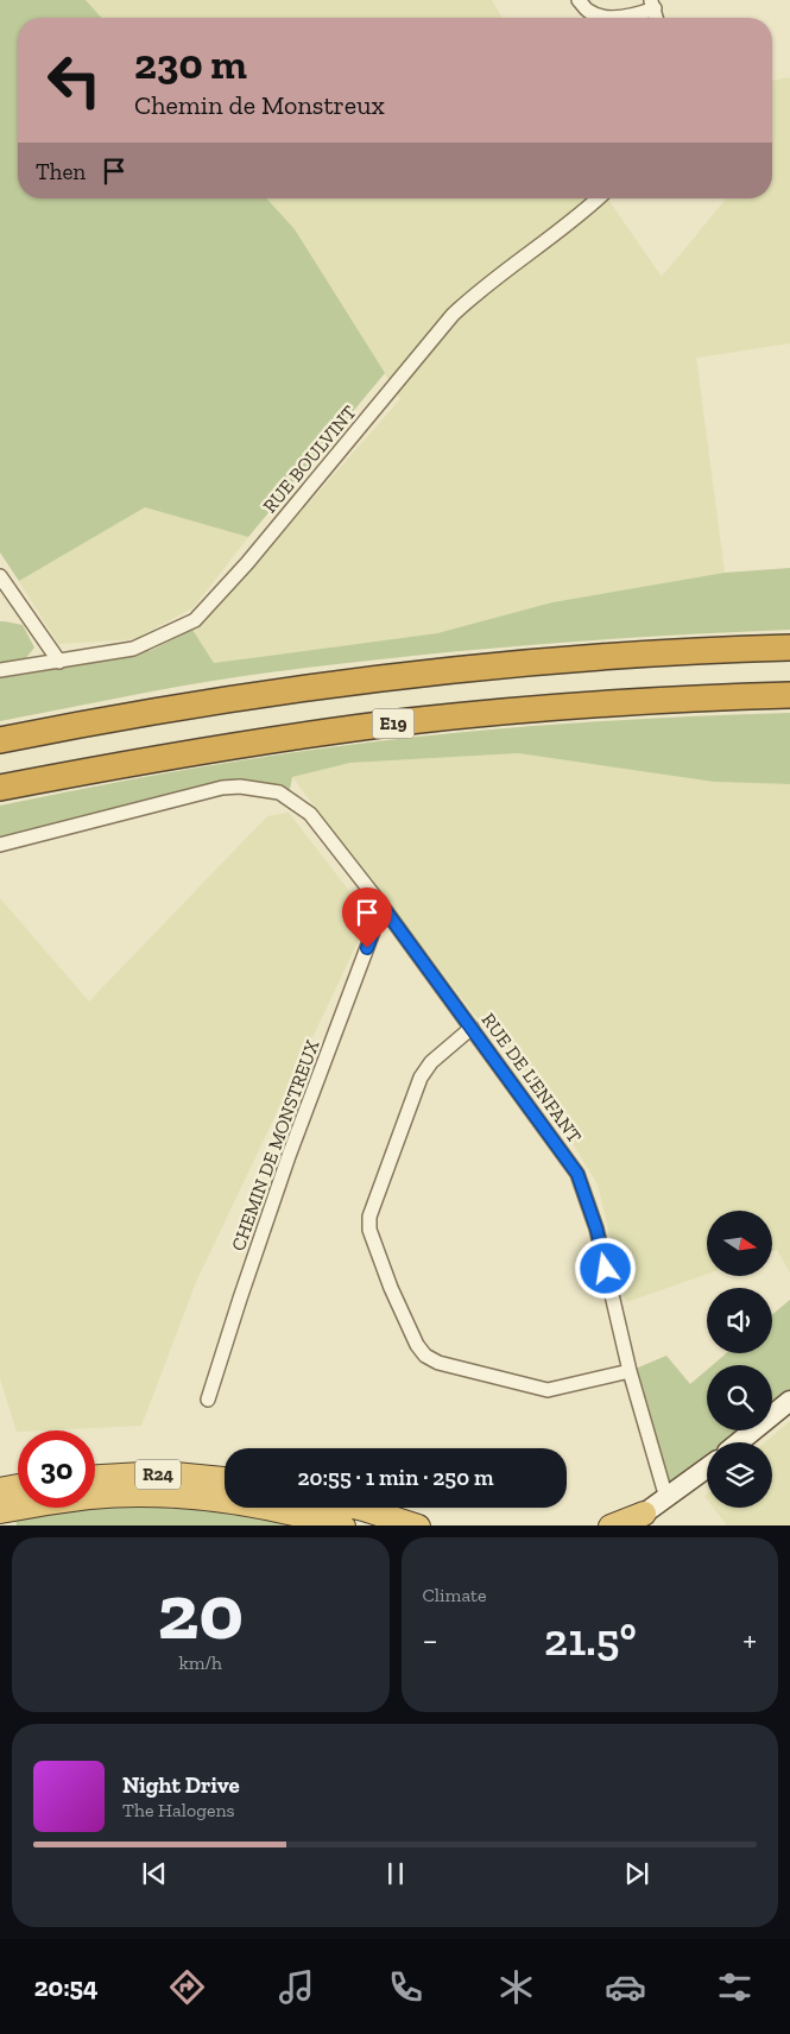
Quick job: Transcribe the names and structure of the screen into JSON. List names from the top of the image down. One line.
{"streets":{"highway":["E19","R24"],"street":["RUE BOULVINT","RUE DE L'ENFANT","CHEMIN DE MONSTREUX"]},"crossings":[["RUE DE L'ENFANT","CHEMIN DE MONSTREUX"]],"north":"right","page":{"turn":["230 m","Chemin de Monstreux"],"then":"Then","limit":"30","trip":"20:55 · 1 min · 250 m","tile":[["20","km/h"],"Climate"],"heat":["−","21.5°","+"],"song":["Night Drive","The Halogens"],"tabs":"20:54"}}
